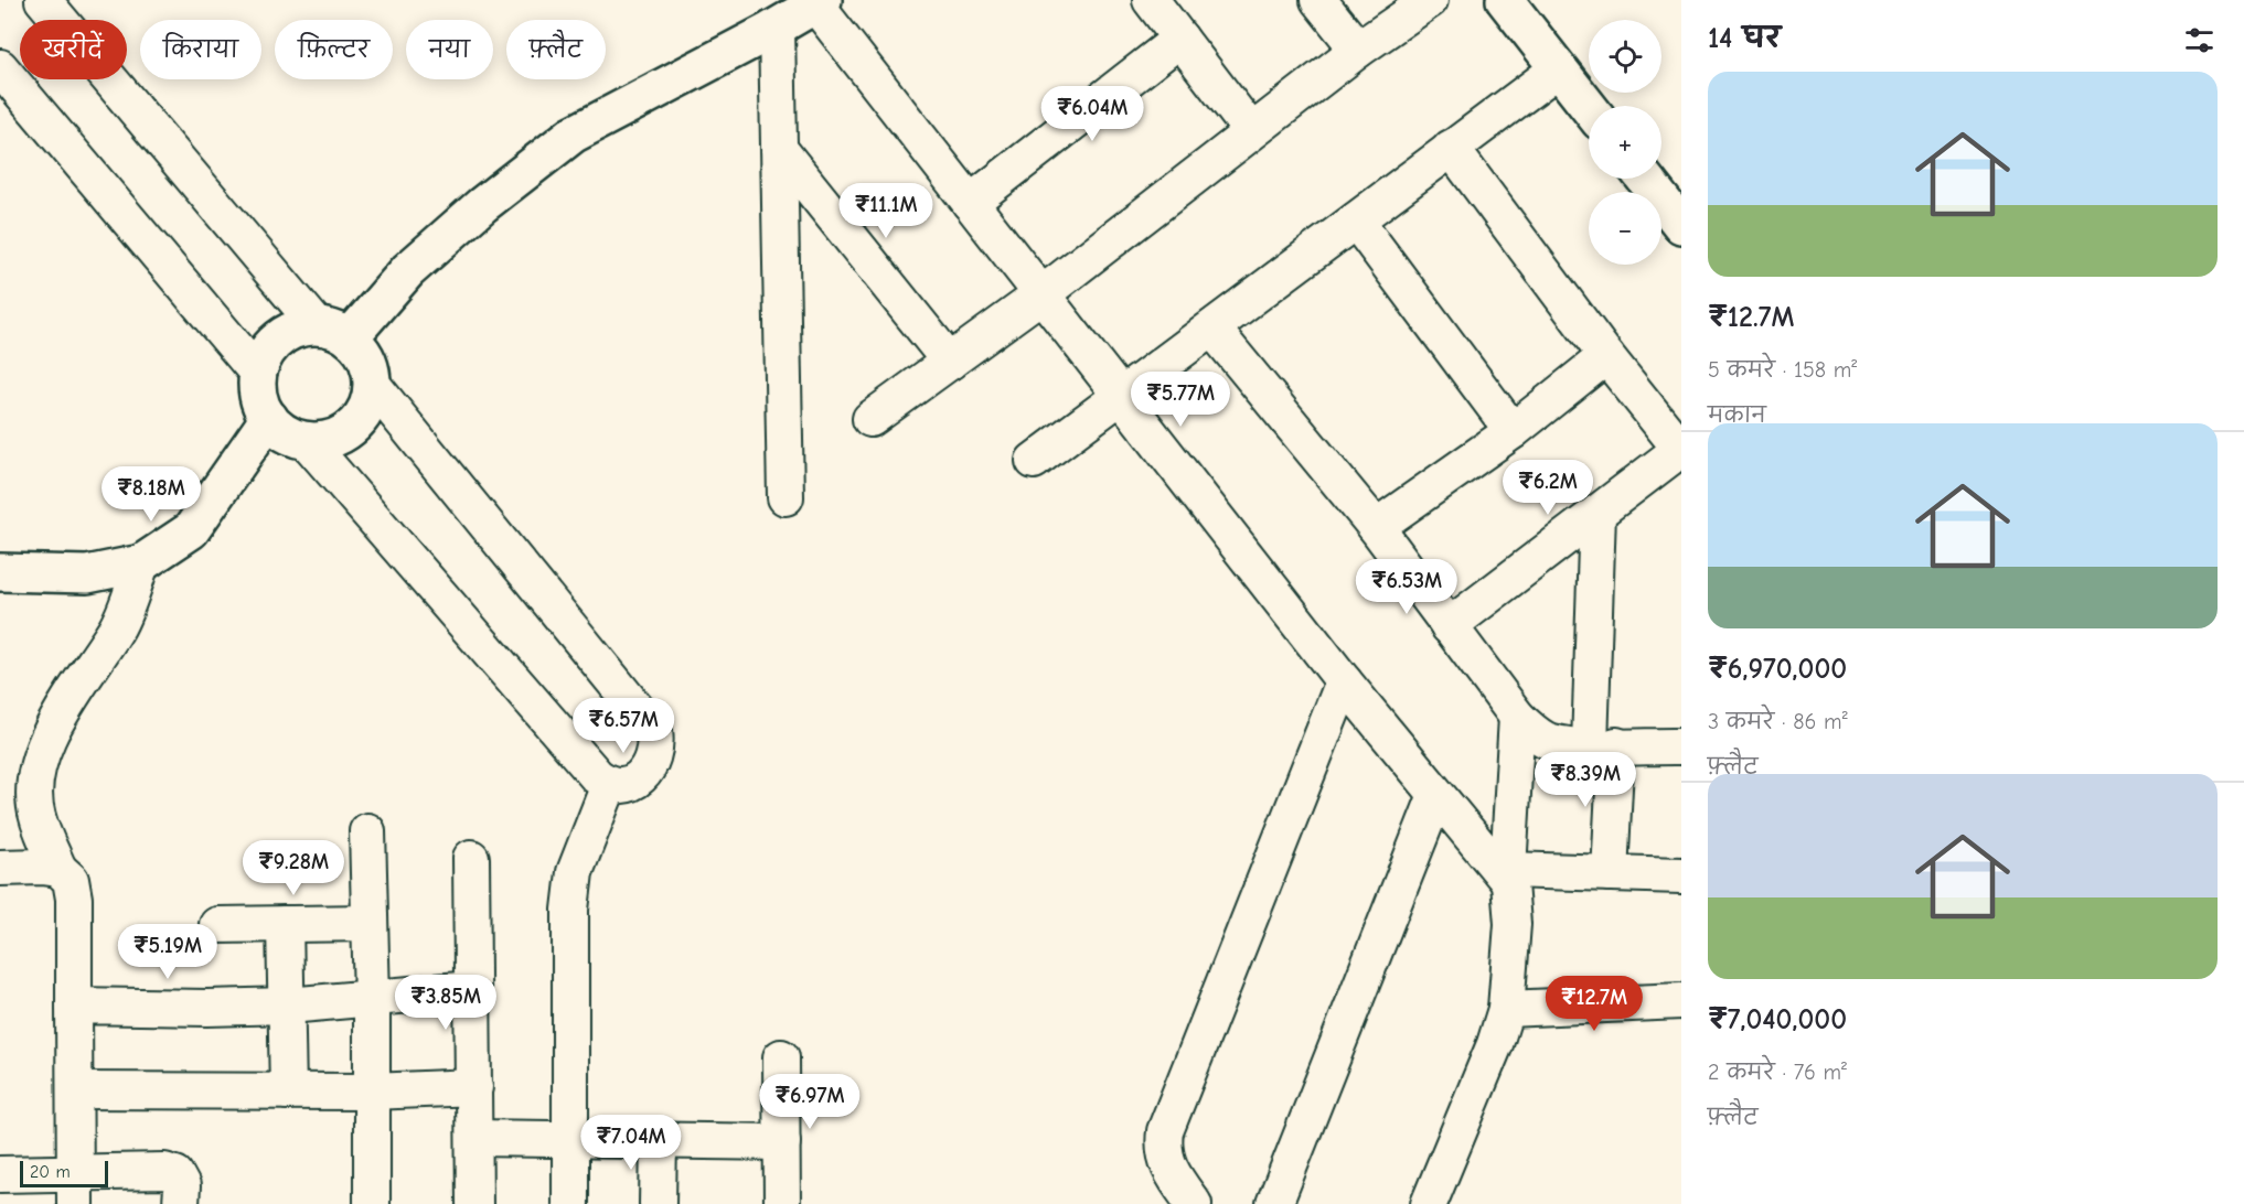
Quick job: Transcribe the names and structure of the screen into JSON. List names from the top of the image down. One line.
{"scale_bar":"20 m","page":{"heading":"14 घर","map_buttons":["+","−"],"chip":["खरीदें","किराया","फ़िल्टर","नया","फ़्लैट"],"list":[{"name":"₹12.7M","note":"5 कमरे · 158 m² · मकान"},{"name":"₹6,970,000","note":"3 कमरे · 86 m² · फ़्लैट"},{"name":"₹7,040,000","note":"2 कमरे · 76 m² · फ़्लैट"}],"price":["₹6.04M","₹11.1M","₹5.77M","₹6.2M","₹8.18M","₹6.53M","₹6.57M","₹8.39M","₹9.28M","₹5.19M","₹3.85M","₹12.7M","₹6.97M","₹7.04M"],"scale":"20 m"}}
